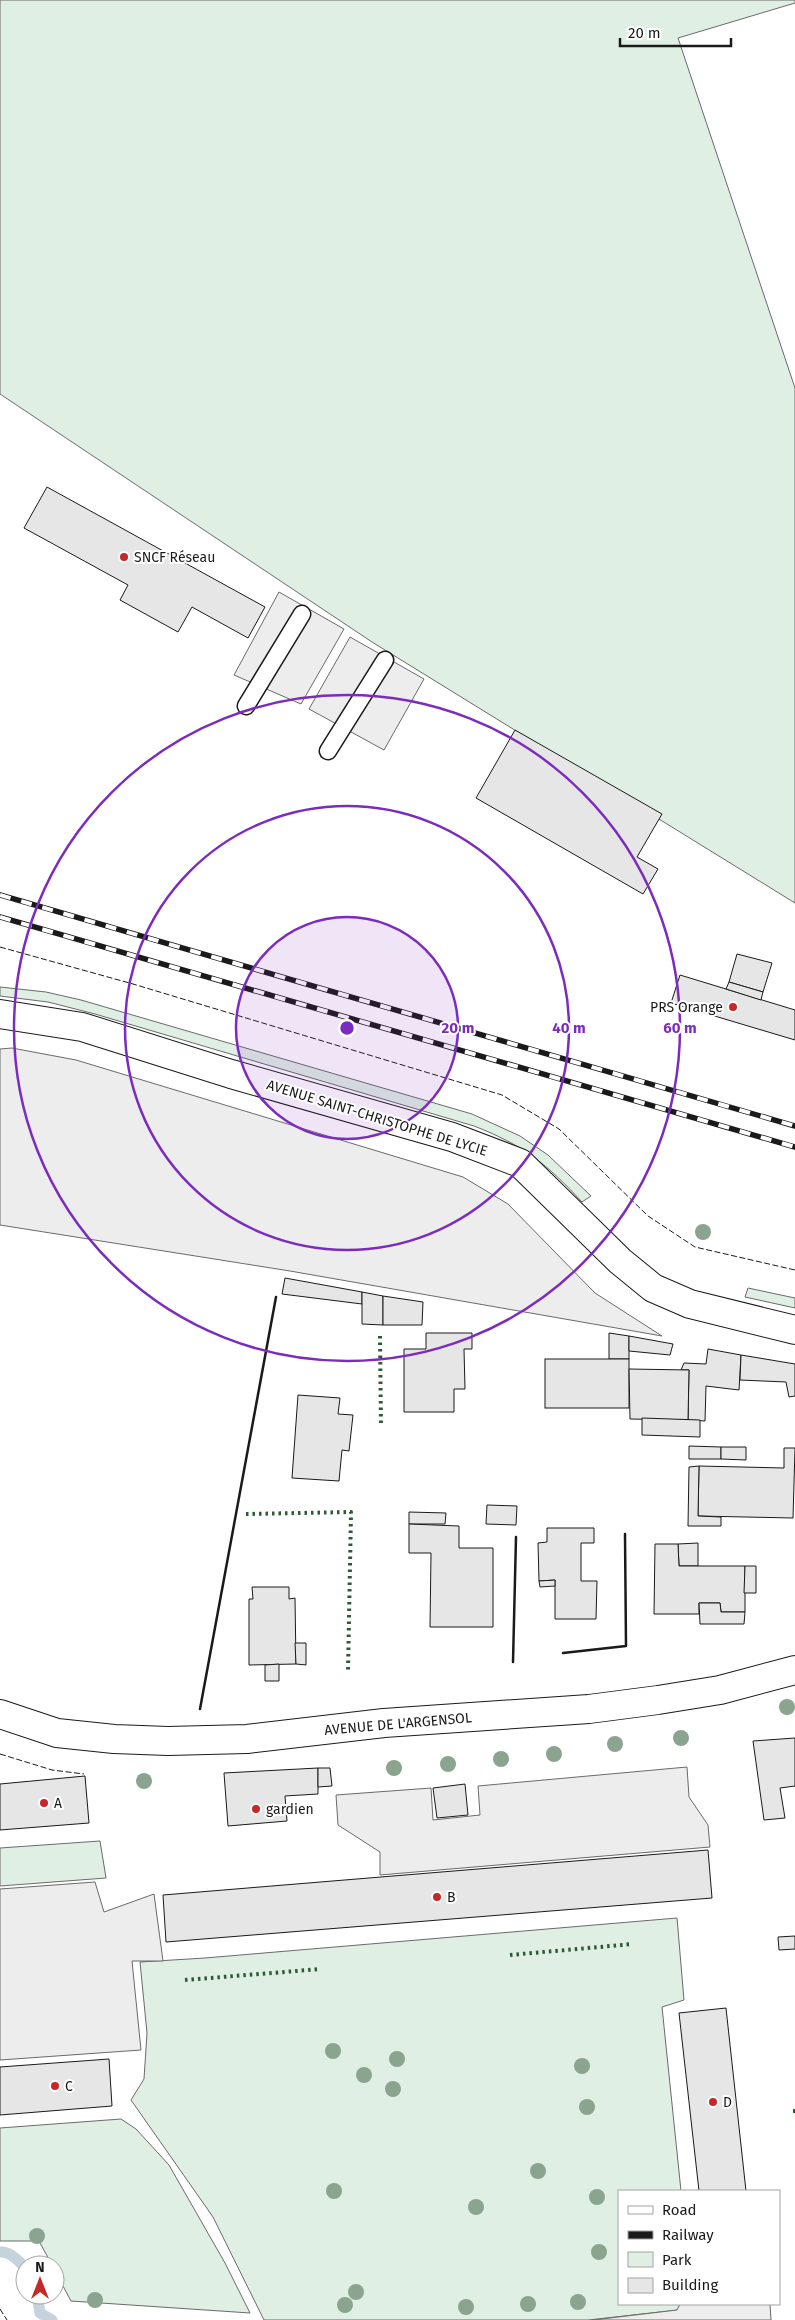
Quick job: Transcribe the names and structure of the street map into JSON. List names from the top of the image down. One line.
{"streets":{"street":["AVENUE SAINT-CHRISTOPHE DE LYCIE","AVENUE DE L'ARGENSOL"]},"places":["SNCF Réseau","PRS Orange","A","gardien","B","C","D"],"legend":["Road","Railway","Park","Building"],"scale_bar":"20 m","north":"top","rings":["20 m","40 m","60 m"]}
